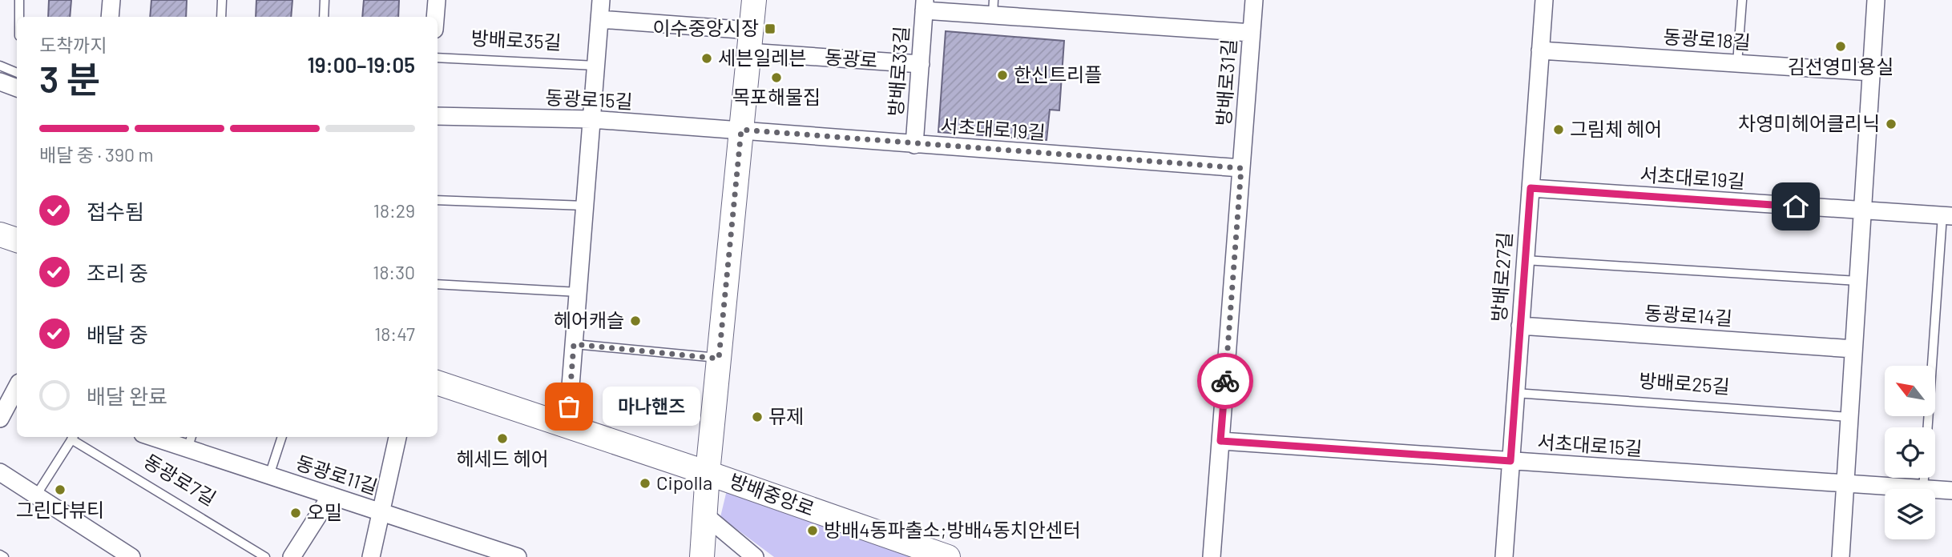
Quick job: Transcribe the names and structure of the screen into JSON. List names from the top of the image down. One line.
{"streets":{"street":["동광로18길","동광로","방배로33길","방배로31길","동광로15길","서초대로19길","방배로27길","동광로14길","서초대로15길","동광로11길","방배중앙로"],"lane":["방배로35길","방배로25길","동광로7길"]},"crossings":[["동광로18길","방배로27길"],["동광로","방배로33길"],["방배로33길","서초대로19길"],["방배로31길","서초대로19길"],["방배로31길","서초대로15길"],["동광로15길","서초대로19길"],["서초대로19길","방배로27길"],["방배로27길","동광로14길"],["방배로27길","방배로25길"],["방배로27길","서초대로15길"]],"places":{"transit":["이수중앙시장"],"other":["김선영미용실","세븐일레븐","한신트리플","목포해물집","차영미헤어클리닉","그림체 헤어","헤어캐슬","마나핸즈","뮤제","헤세드 헤어","Cipolla","그린다뷰티","오밀","방배4동파출소;방배4동치안센터"]},"north":"top left","page":{"heading":["3 분","도착까지","19:00–19:05"],"bar":"배달 중 · 390 m","list":[["접수됨","18:29"],["조리 중","18:30"],["배달 중","18:47"],"배달 완료"],"bubble":"마나핸즈"}}
